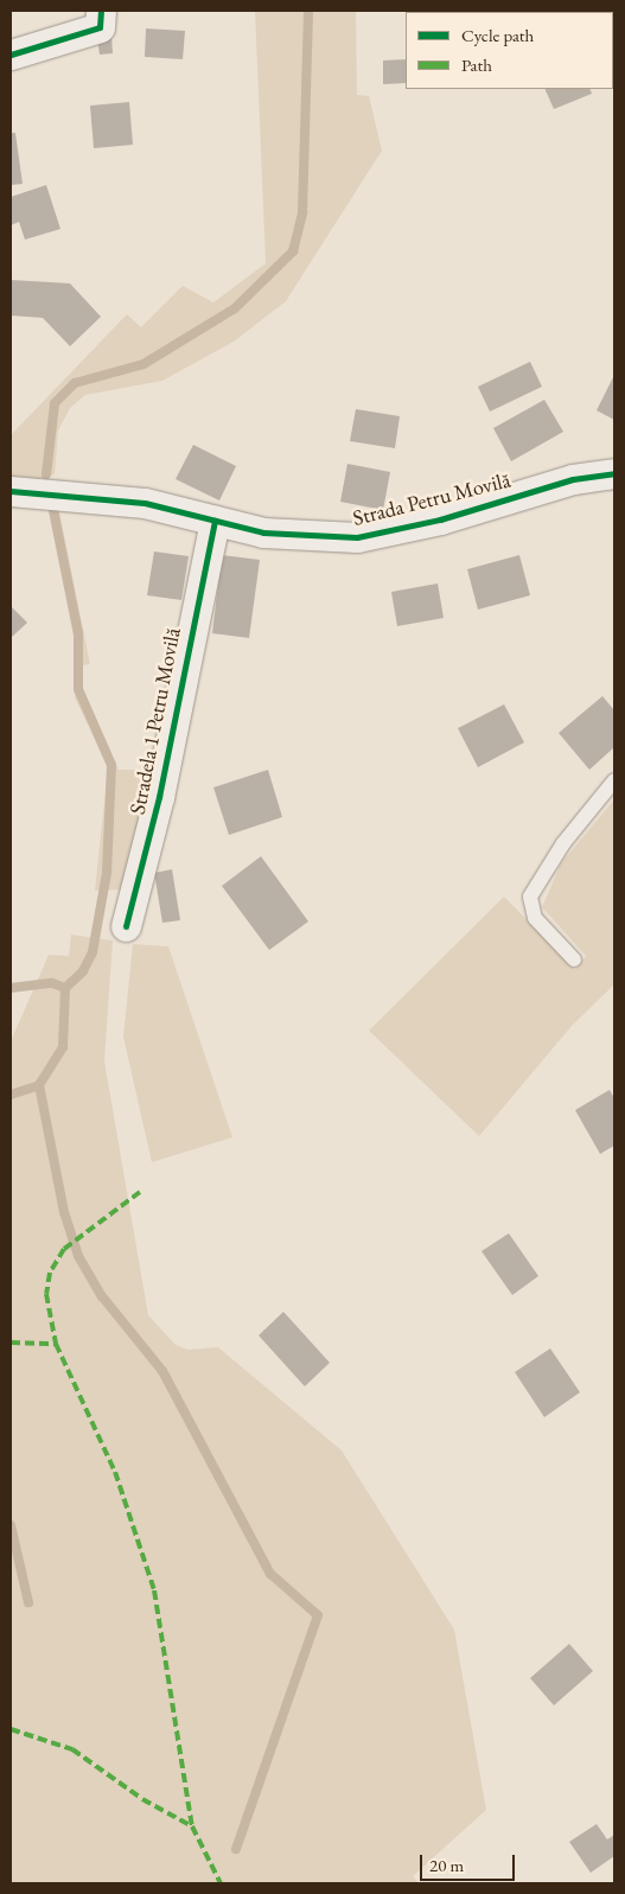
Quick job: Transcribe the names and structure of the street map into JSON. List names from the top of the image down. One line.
{"streets":{"street":["Strada Petru Movilă","Stradela 1 Petru Movilă"]},"crossings":[["Strada Petru Movilă","Stradela 1 Petru Movilă"]],"legend":["Cycle path","Path"],"scale_bar":"20 m"}
